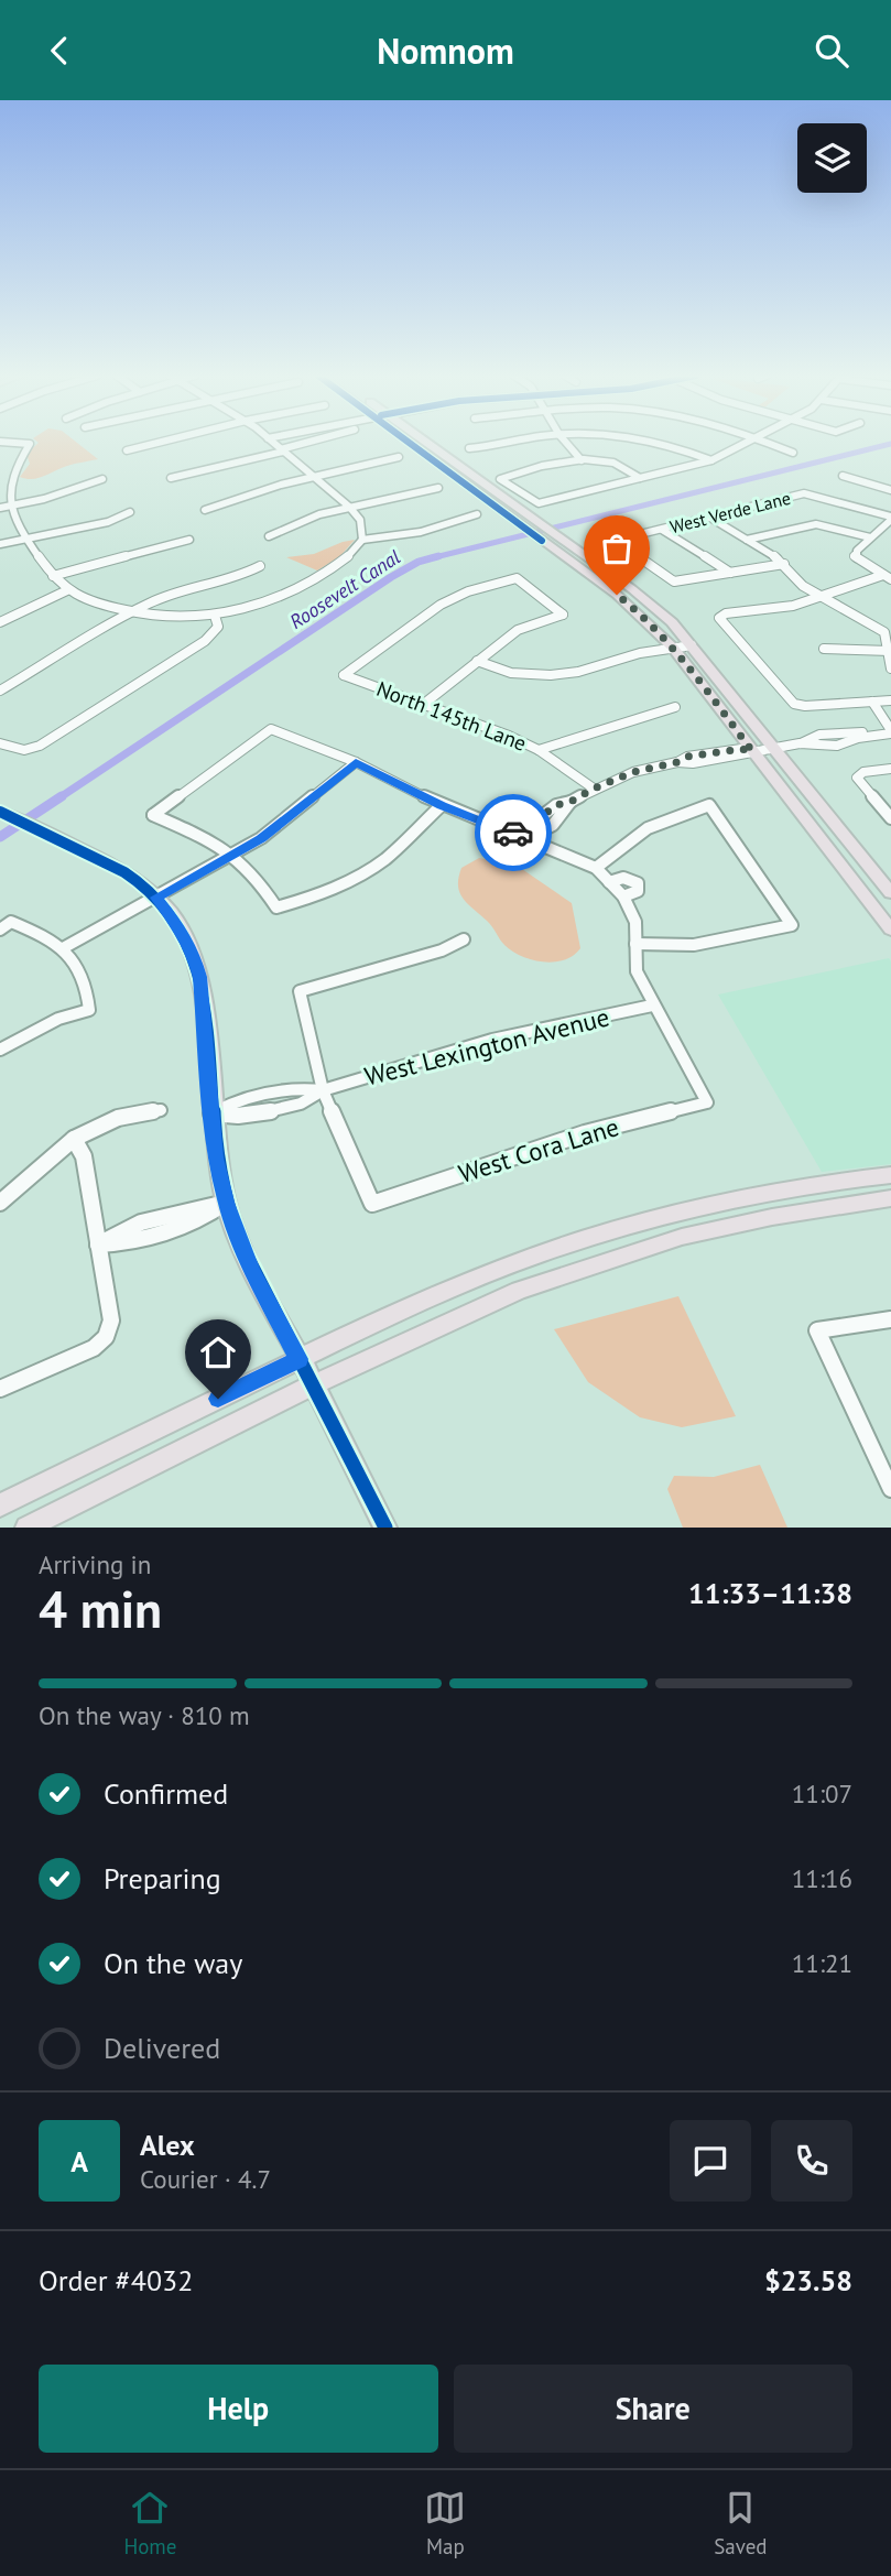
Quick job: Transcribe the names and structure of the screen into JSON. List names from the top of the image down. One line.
{"streets":{"street":["West Verde Lane","North 145th Lane","West Lexington Avenue","West Cora Lane"]},"crossings":[["West Lexington Avenue","West Cora Lane"]],"water":["Roosevelt Canal"],"page":{"header":"Nomnom","heading":["4 min","Arriving in","11:33–11:38"],"panel":["Alex","Courier · 4.7","Order #4032","$23.58"],"bar":"On the way · 810 m","list":[["Confirmed","11:07"],["Preparing","11:16"],["On the way","11:21"],"Delivered"],"round":"A","buttons":["Help","Share"],"tabs":["Home","Map","Saved"]}}
